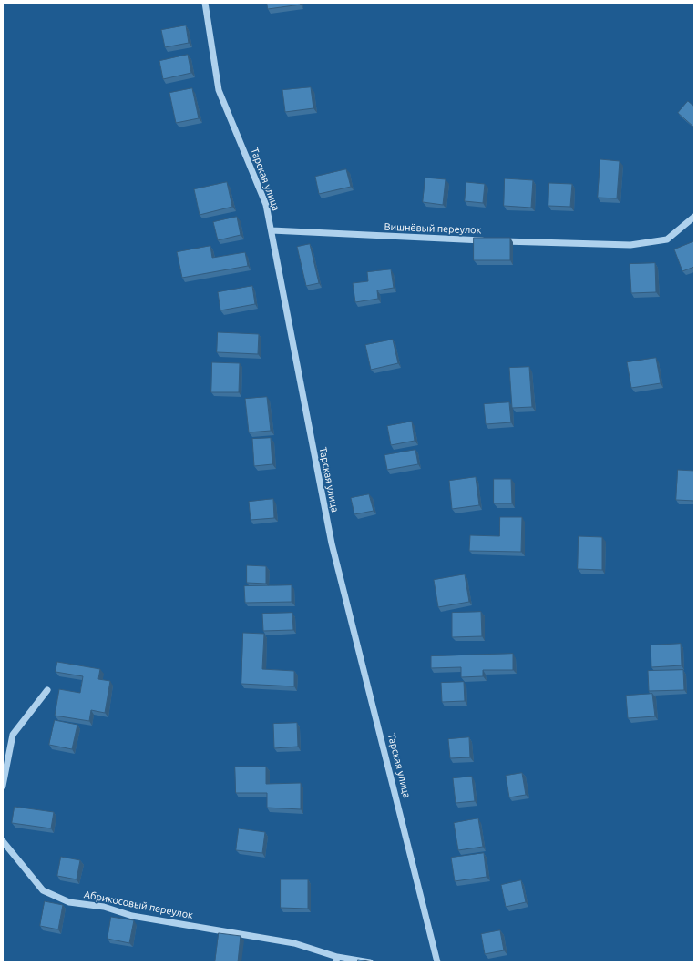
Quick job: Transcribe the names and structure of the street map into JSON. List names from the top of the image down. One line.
{"streets":{"street":["Тарская улица","Вишнёвый переулок","Абрикосовый переулок"]},"crossings":[["Тарская улица","Вишнёвый переулок"]]}
